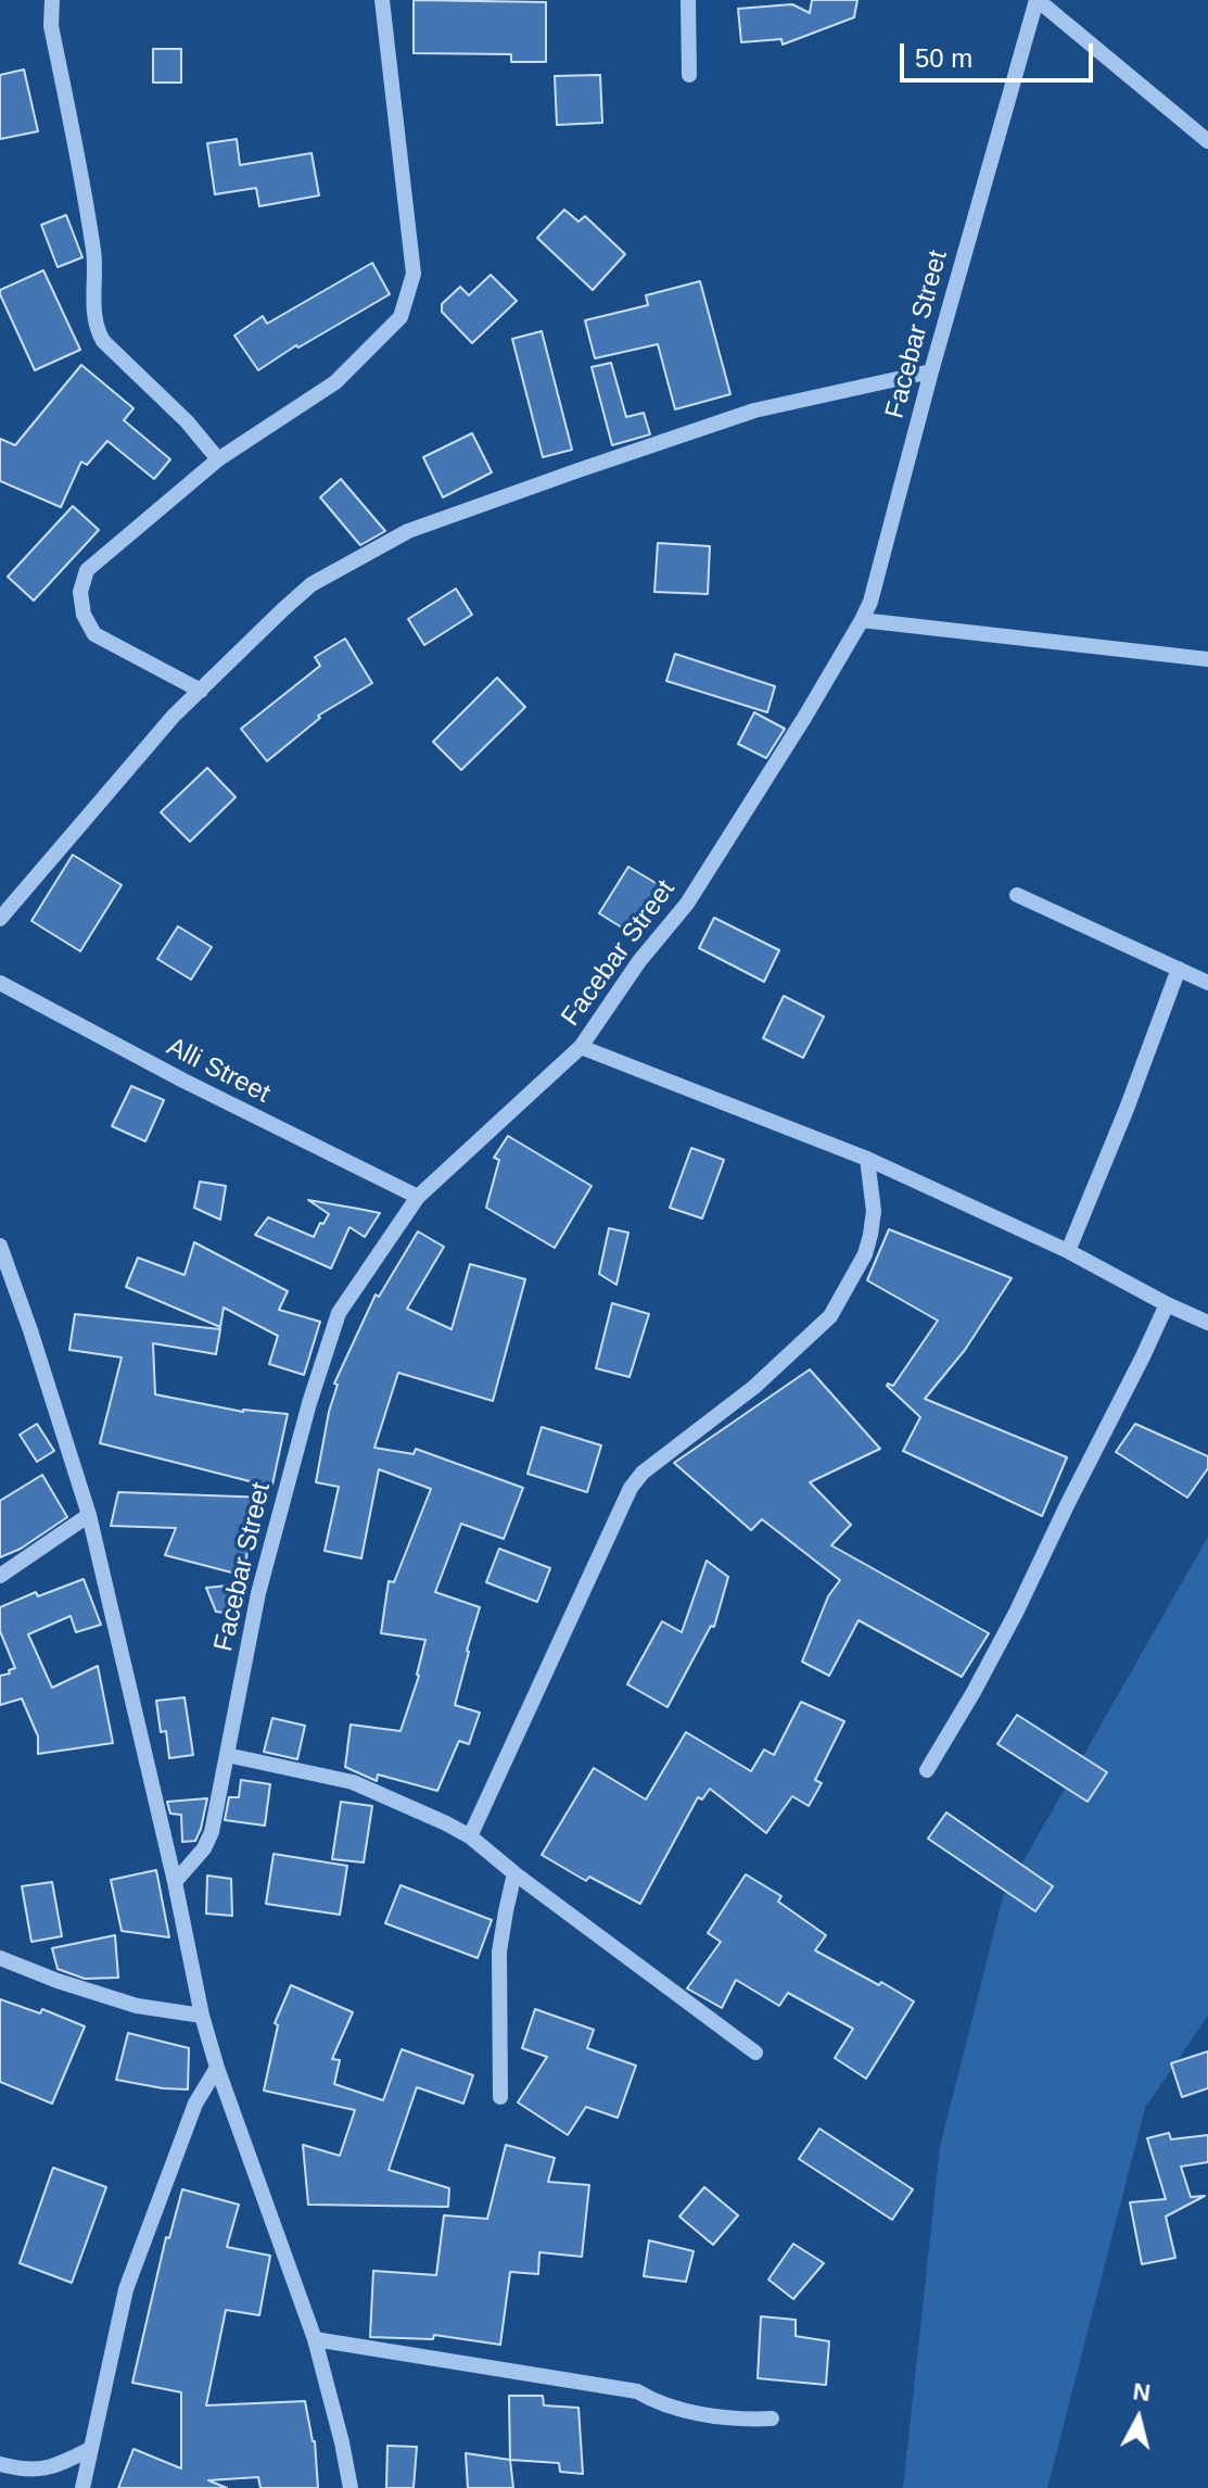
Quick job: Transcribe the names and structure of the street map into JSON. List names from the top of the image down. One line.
{"streets":{"street":["Facebar Street","Alli Street"]},"crossings":[["Facebar Street","Alli Street"]],"scale_bar":"50 m","north":"top"}
